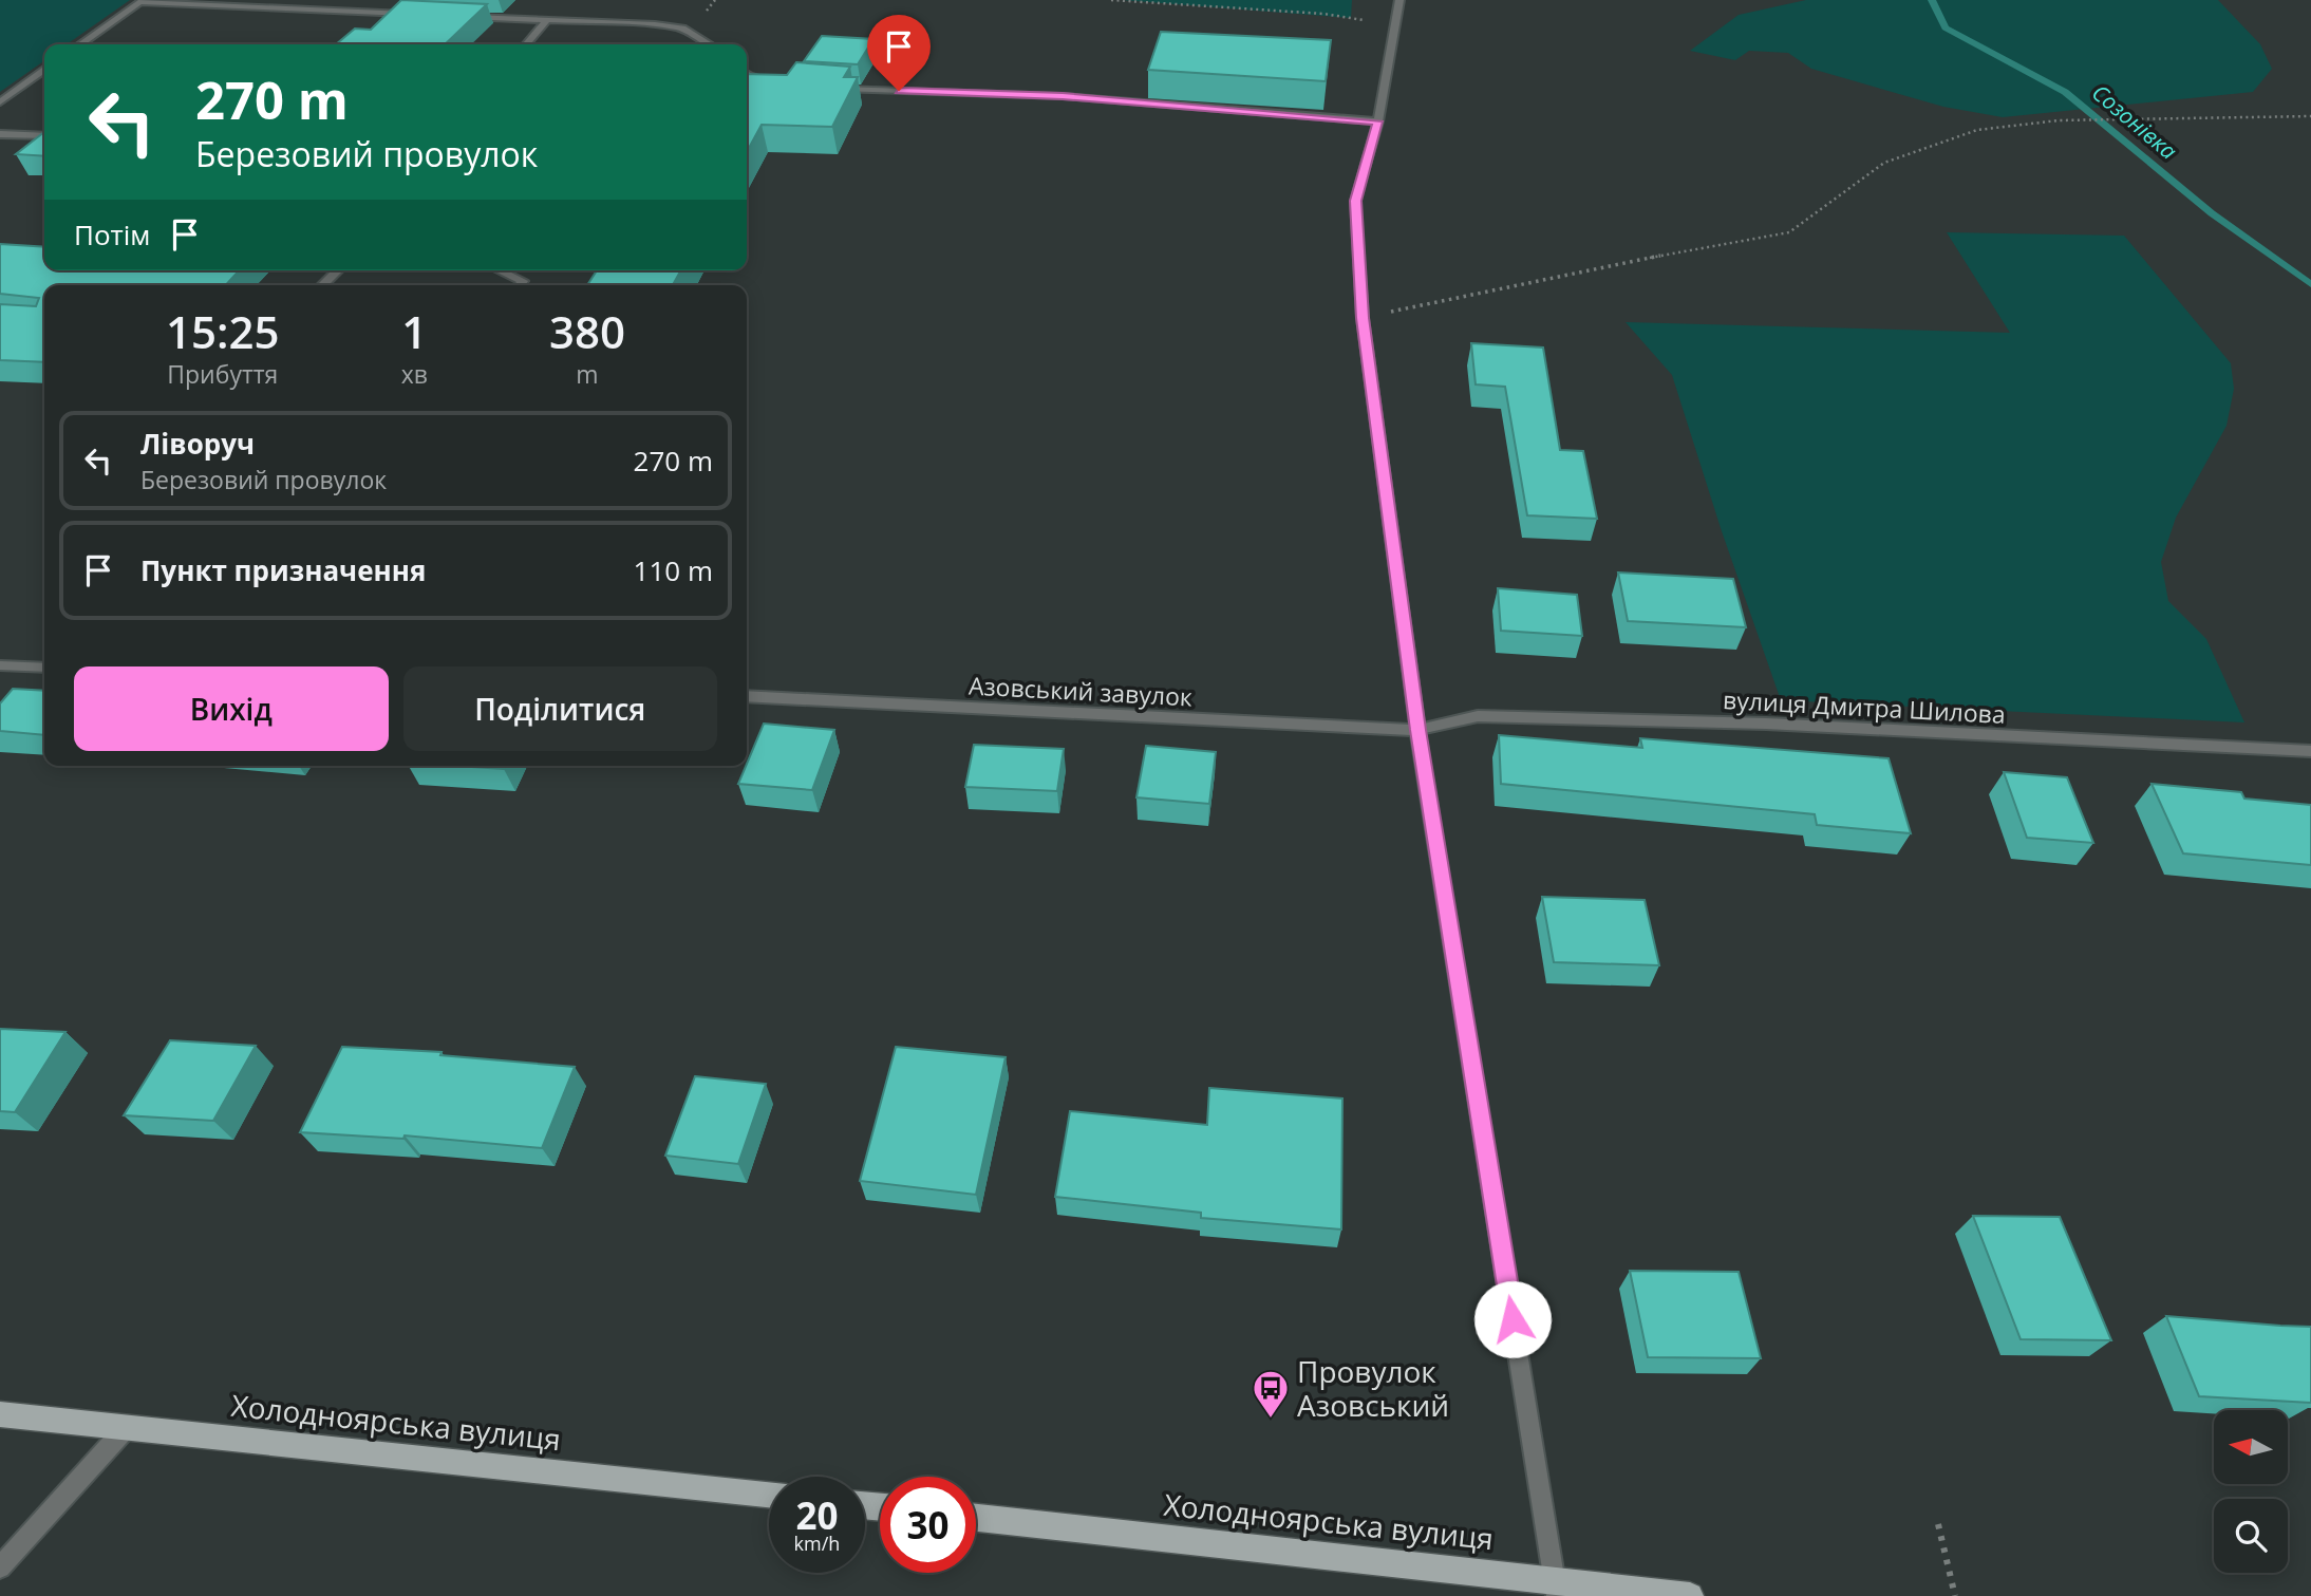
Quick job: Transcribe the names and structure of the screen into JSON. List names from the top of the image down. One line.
{"streets":{"main road":["Холодноярська вулиця"],"street":["Азовський завулок","вулиця Дмитра Шилова"]},"crossings":[["Азовський завулок","вулиця Дмитра Шилова"]],"water":["Созонівка"],"places":{"bus stop":["Провулок Азовський"]},"north":"left","page":{"turn":["270 m","Березовий провулок"],"then":"Потім","eta":["15:25","Прибуття","1","хв","380","m"],"list":[{"name":"Ліворуч","note":"Березовий провулок","value":"270 m"},{"name":"Пункт призначення","value":"110 m"}],"buttons":["Вихід","Поділитися"],"speed":"20 km/h","limit":"30"}}
